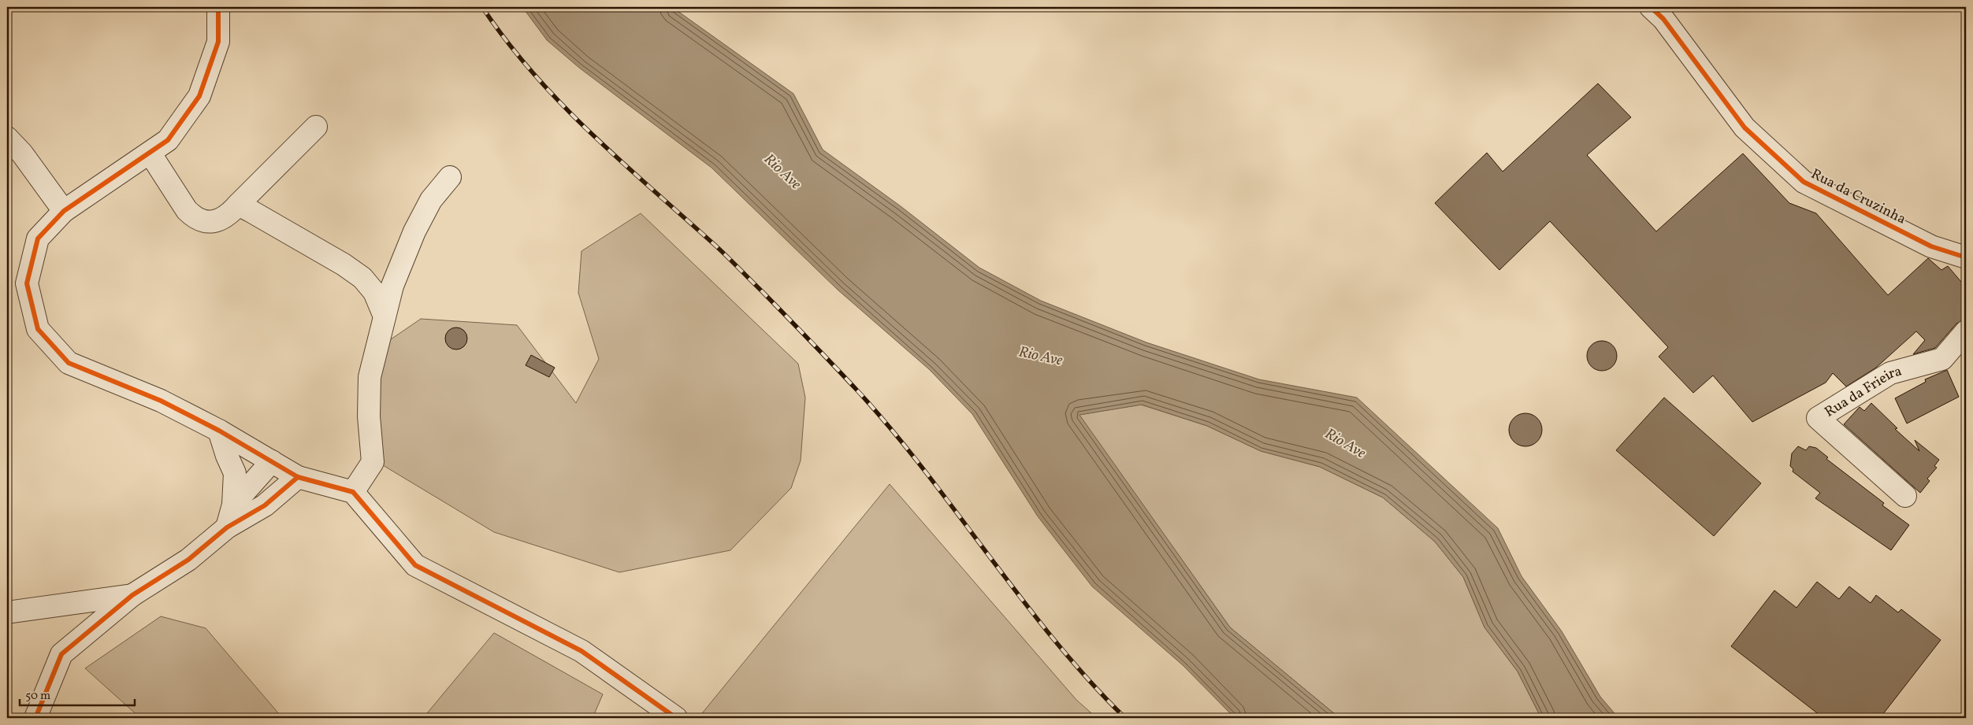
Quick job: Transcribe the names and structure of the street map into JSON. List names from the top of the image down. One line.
{"streets":{"street":["Rua da Cruzinha","Rua da Frieira"]},"water":["Rio Ave"],"scale_bar":"50 m"}
